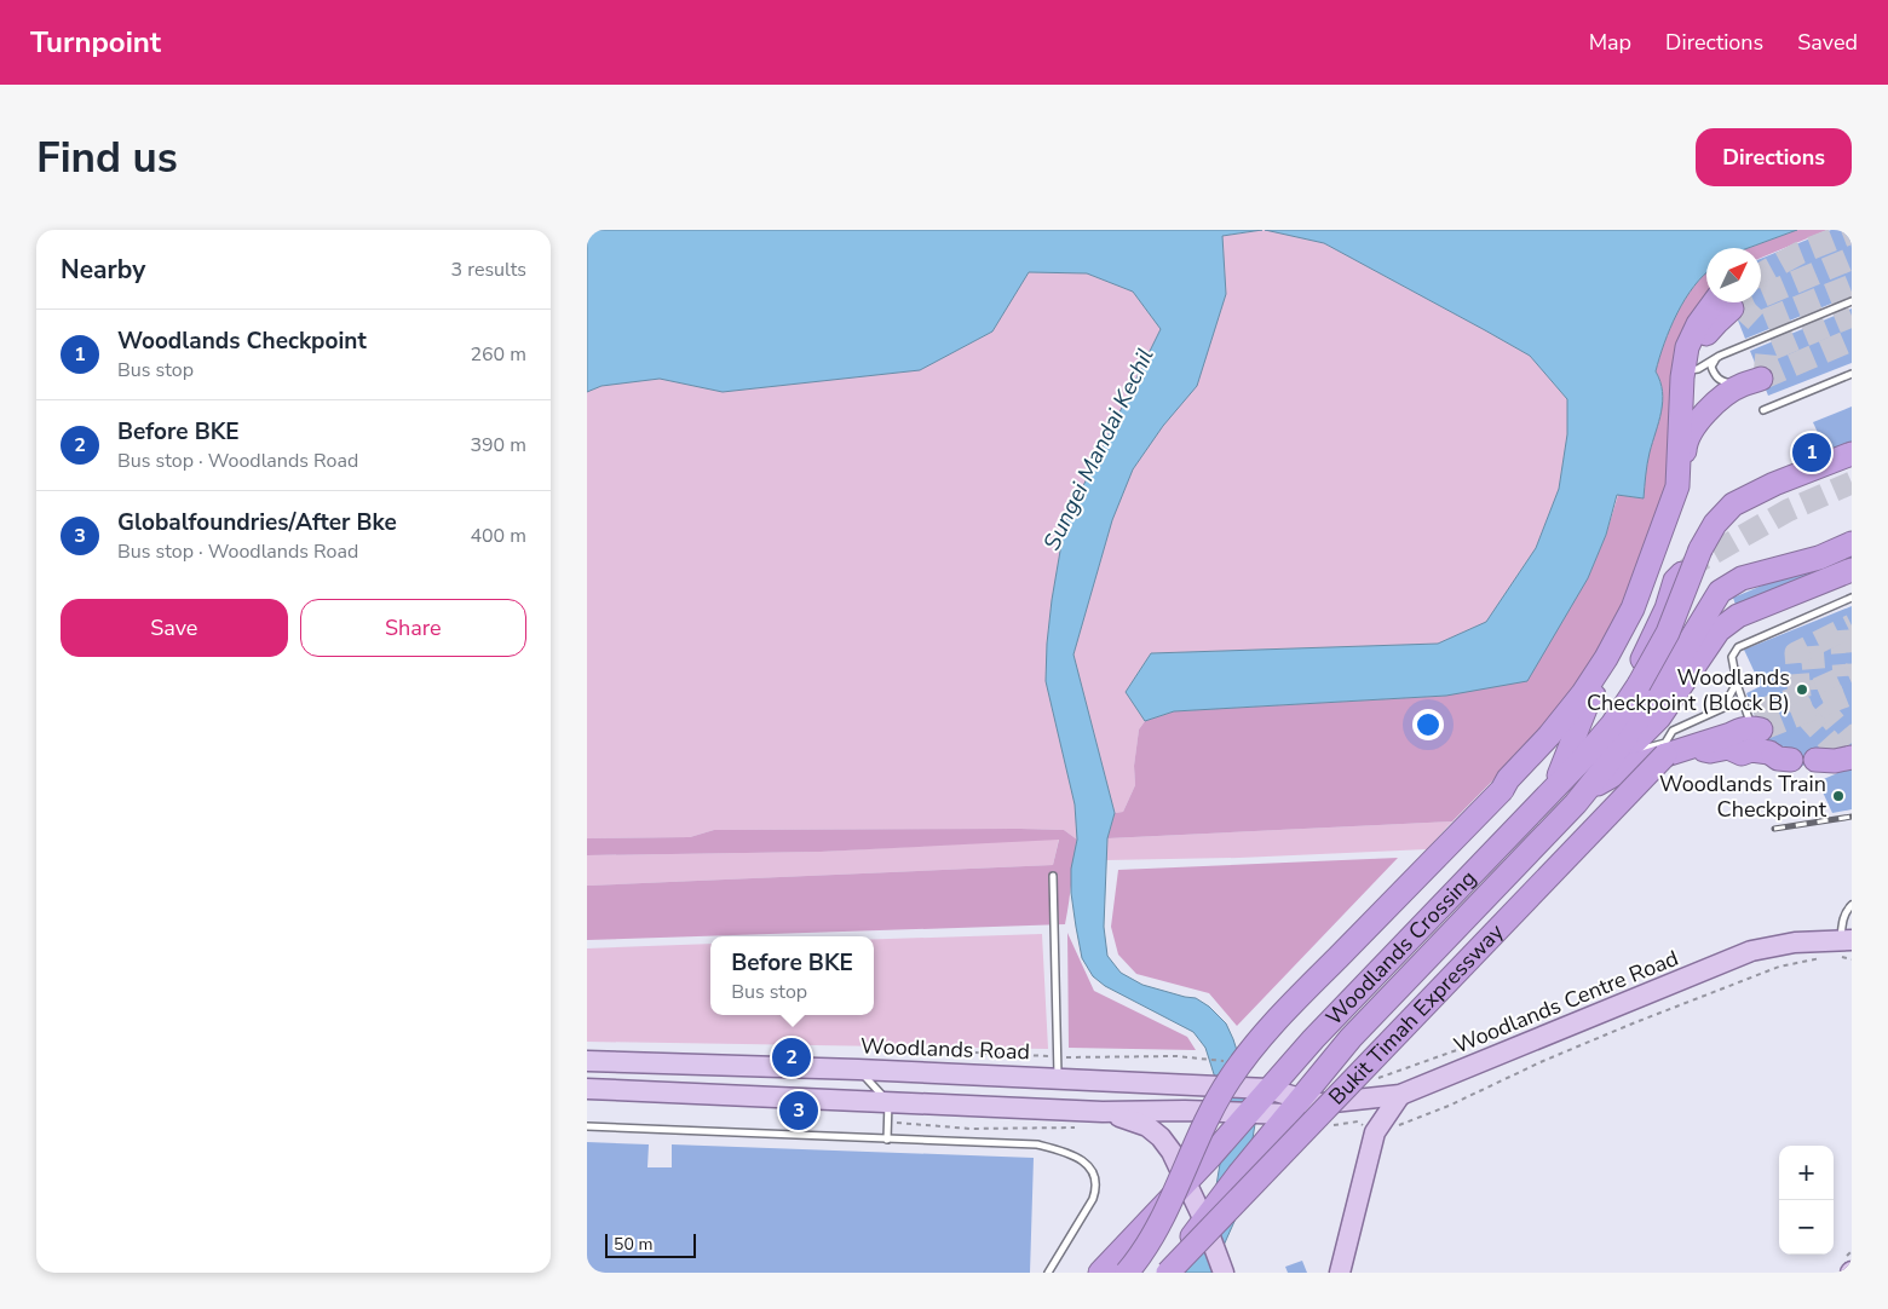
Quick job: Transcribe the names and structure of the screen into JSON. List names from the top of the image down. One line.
{"streets":{"highway":["Woodlands Crossing","Bukit Timah Expressway"],"main road":["Woodlands Centre Road","Woodlands Road"]},"crossings":[["Woodlands Crossing","Woodlands Centre Road"],["Woodlands Crossing","Bukit Timah Expressway"],["Woodlands Crossing","Woodlands Road"],["Woodlands Centre Road","Woodlands Road"]],"water":["Sungei Mandai Kechil"],"places":["Woodlands Checkpoint (Block B)","Woodlands Train Checkpoint"],"scale_bar":"50 m","north":"top right","page":{"header":"Turnpoint","nav":["Map","Directions","Saved"],"buttons":["Directions",["Save","Share"]],"title":"Find us","heading":["Nearby","3 results"],"list":[{"mark":"1","name":"Woodlands Checkpoint","note":"Bus stop","value":"260 m"},{"mark":"2","name":"Before BKE","note":"Bus stop · Woodlands Road","value":"390 m"},{"mark":"3","name":"Globalfoundries/After Bke","note":"Bus stop · Woodlands Road","value":"400 m"}],"pins":["1","2","3"],"popup":["Before BKE","Bus stop"],"map_buttons":["+","−"],"scale":"50 m"}}
